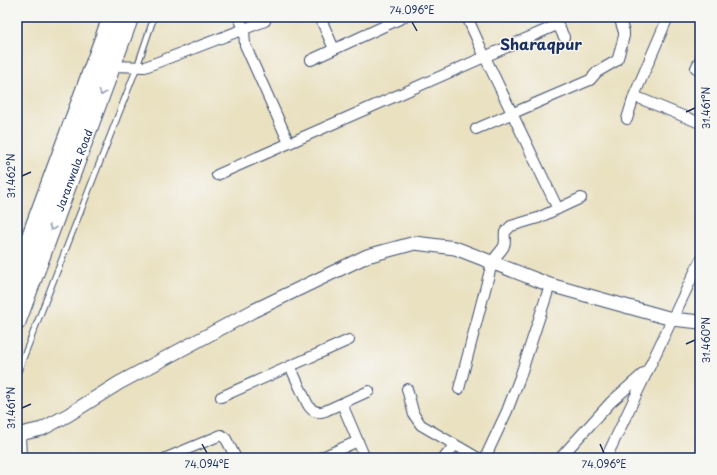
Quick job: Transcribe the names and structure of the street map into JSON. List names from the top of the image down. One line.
{"streets":{"main road":["Jaranwala Road"]},"districts":["Sharaqpur"],"coordinates":["74.096°E","31.461°N","31.462°N","31.460°N","74.094°E"]}
